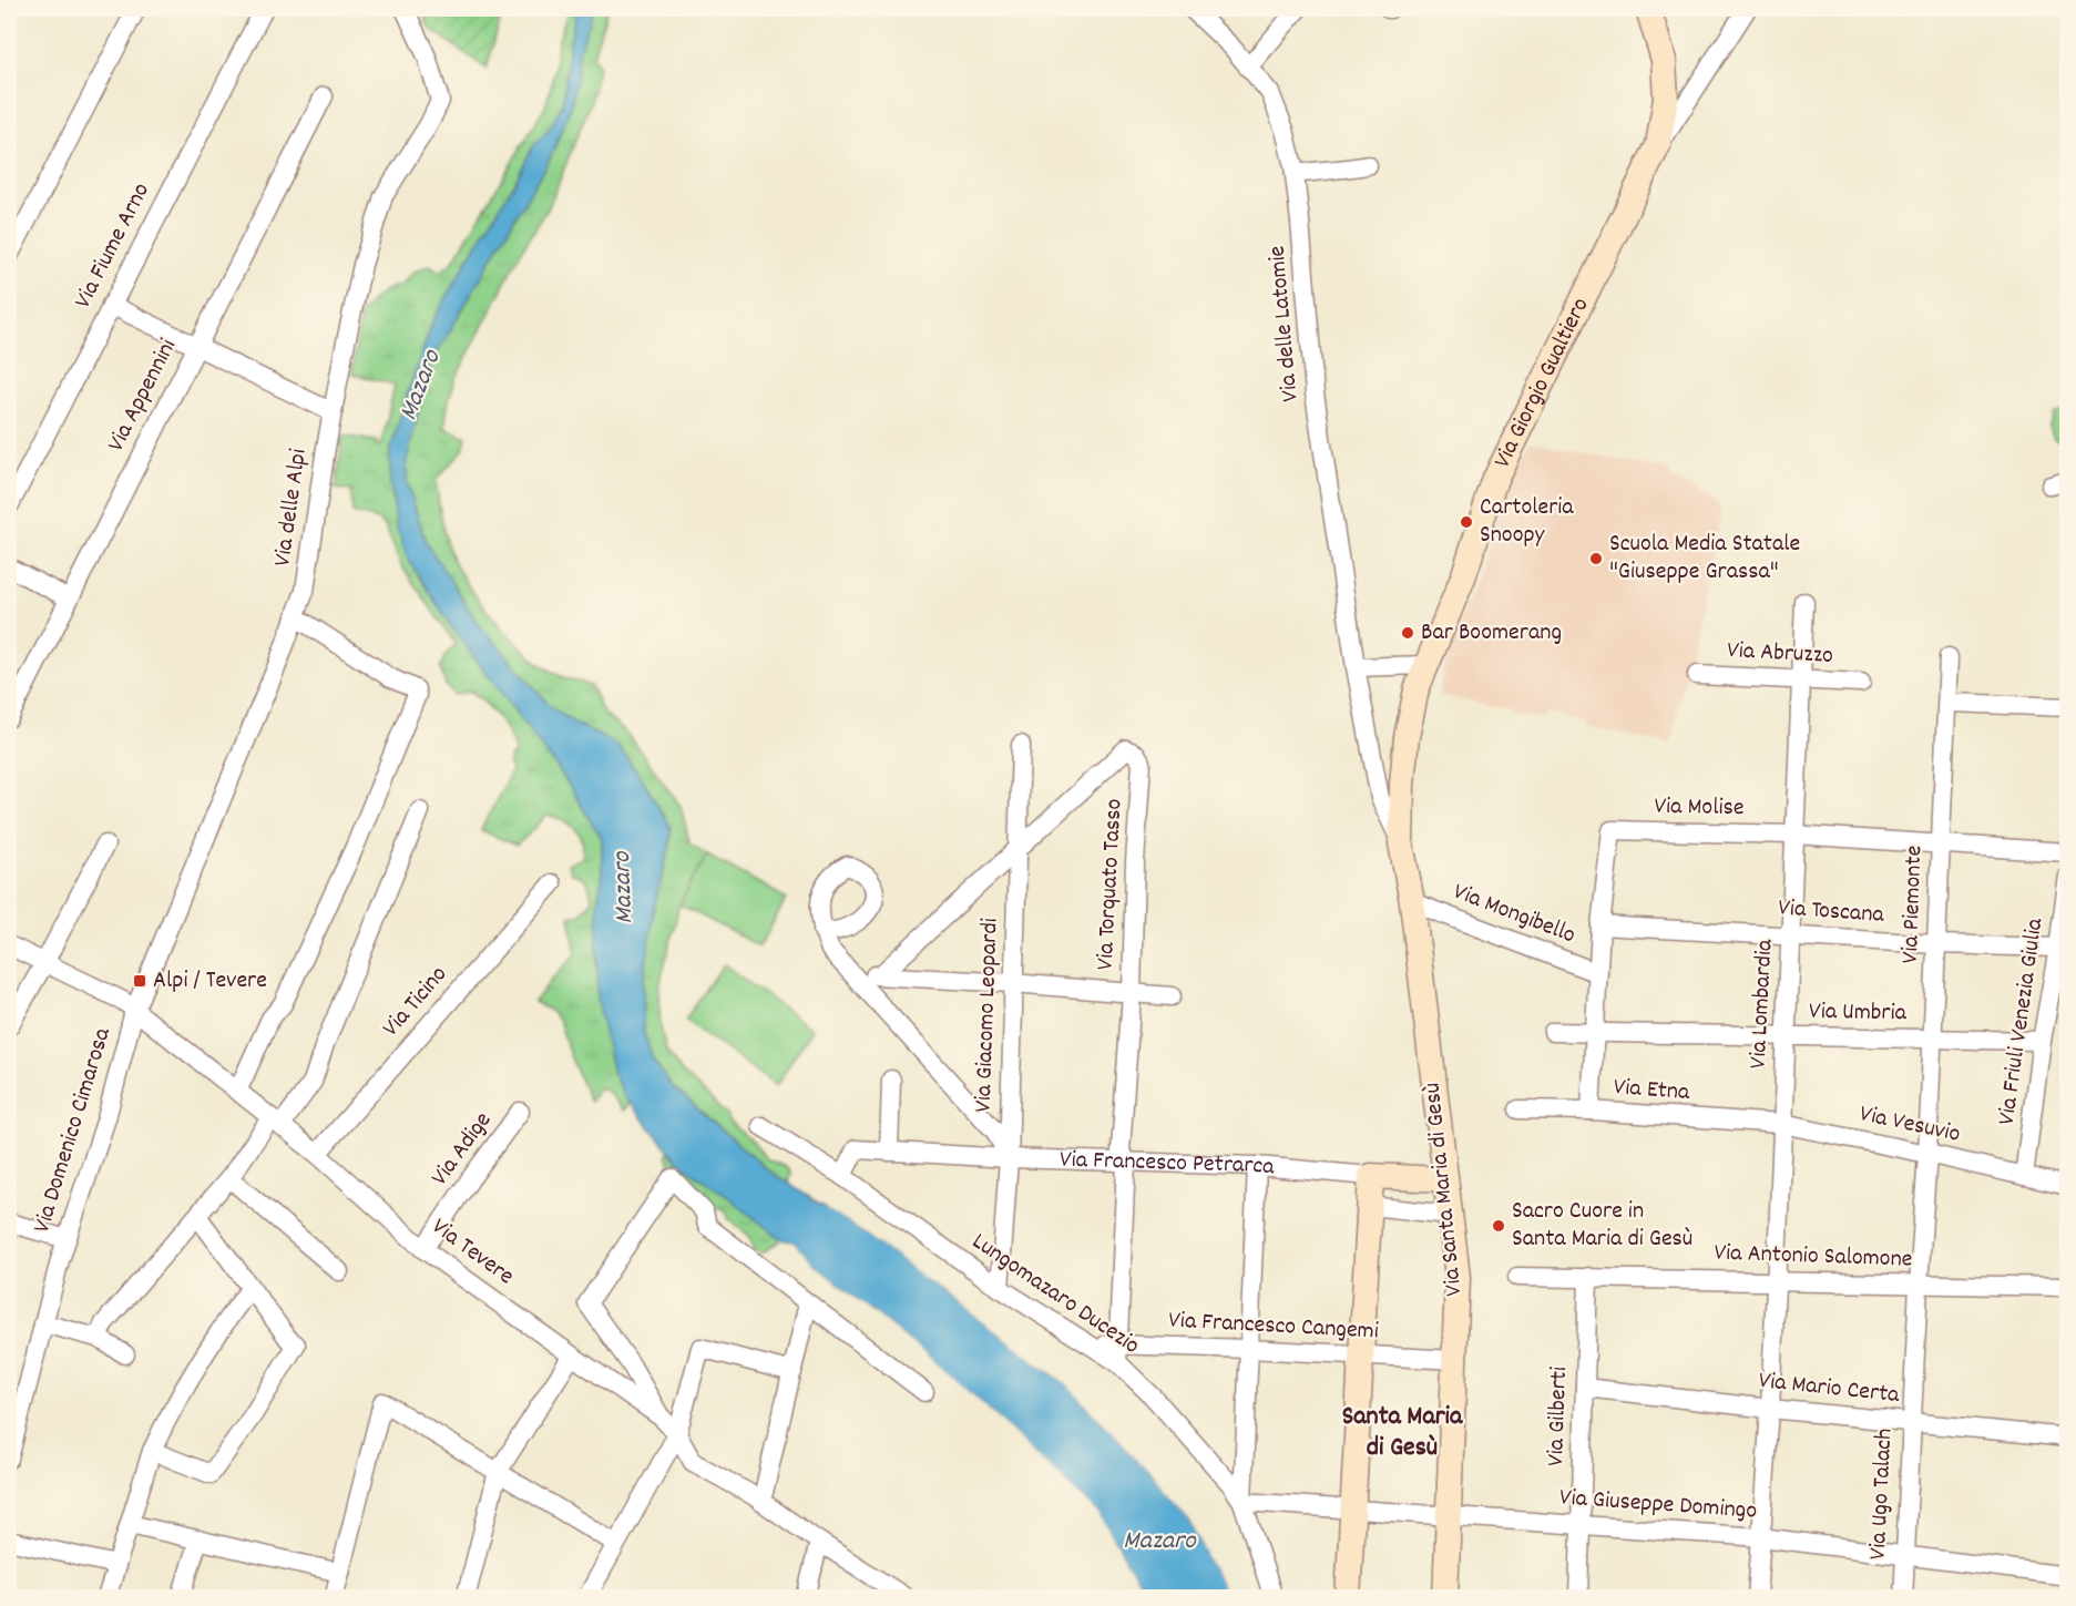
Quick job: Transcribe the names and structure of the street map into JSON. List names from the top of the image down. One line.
{"streets":{"street":["Via Fiume Arno","Via delle Latomie","Via Giorgio Gualtiero","Via Appennini","Via delle Alpi","Via Abruzzo","Via Molise","Via Torquato Tasso","Via Piemonte","Via Toscana","Via Mongibello","Via Ticino","Via Lombardia","Via Umbria","Via Giacomo Leopardi","Via Friuli Venezia Giulia","Via Etna","Via Vesuvio","Via Domenico Cimarosa","Via Adige","Via Francesco Petrarca","Via Santa Maria di Gesù","Via Tevere","Via Antonio Salomone","Lungomazaro Ducezio","Via Francesco Cangemi","Via Mario Certa","Via Gilberti","Via Ugo Talach","Via Giuseppe Domingo"]},"crossings":[["Via delle Latomie","Via Giorgio Gualtiero"],["Via delle Latomie","Via Santa Maria di Gesù"],["Via Giorgio Gualtiero","Via Santa Maria di Gesù"],["Via delle Alpi","Via Domenico Cimarosa"],["Via delle Alpi","Via Tevere"],["Via Abruzzo","Via Lombardia"],["Via Molise","Via Piemonte"],["Via Molise","Via Toscana"],["Via Molise","Via Mongibello"],["Via Molise","Via Lombardia"],["Via Molise","Via Umbria"],["Via Molise","Via Etna"],["Via Torquato Tasso","Via Giacomo Leopardi"],["Via Torquato Tasso","Via Francesco Petrarca"],["Via Torquato Tasso","Lungomazaro Ducezio"],["Via Torquato Tasso","Via Francesco Cangemi"],["Via Piemonte","Via Toscana"],["Via Piemonte","Via Umbria"],["Via Piemonte","Via Vesuvio"],["Via Piemonte","Via Ugo Talach"],["Via Toscana","Via Lombardia"],["Via Toscana","Via Friuli Venezia Giulia"],["Via Mongibello","Via Santa Maria di Gesù"],["Via Ticino","Via Tevere"],["Via Lombardia","Via Umbria"],["Via Lombardia","Via Etna"],["Via Lombardia","Via Vesuvio"],["Via Lombardia","Via Antonio Salomone"],["Via Lombardia","Via Mario Certa"],["Via Lombardia","Via Giuseppe Domingo"],["Via Umbria","Via Friuli Venezia Giulia"],["Via Giacomo Leopardi","Via Francesco Petrarca"],["Via Giacomo Leopardi","Lungomazaro Ducezio"],["Via Friuli Venezia Giulia","Via Vesuvio"],["Via Etna","Via Vesuvio"],["Via Vesuvio","Via Ugo Talach"],["Via Domenico Cimarosa","Via Tevere"],["Via Adige","Via Tevere"],["Via Francesco Petrarca","Via Santa Maria di Gesù"],["Via Francesco Petrarca","Lungomazaro Ducezio"],["Via Santa Maria di Gesù","Via Francesco Cangemi"],["Via Santa Maria di Gesù","Via Giuseppe Domingo"],["Via Antonio Salomone","Via Gilberti"],["Via Antonio Salomone","Via Ugo Talach"],["Lungomazaro Ducezio","Via Francesco Cangemi"],["Lungomazaro Ducezio","Via Giuseppe Domingo"],["Via Mario Certa","Via Gilberti"],["Via Mario Certa","Via Ugo Talach"],["Via Gilberti","Via Giuseppe Domingo"],["Via Ugo Talach","Via Giuseppe Domingo"]],"districts":["Santa Maria di Gesù"],"water":["Mazaro"],"places":{"other":["Cartoleria Snoopy","Scuola Media Statale \"Giuseppe Grassa\"","Bar Boomerang","Sacro Cuore in Santa Maria di Gesù"],"transit":["Alpi / Tevere"]}}
